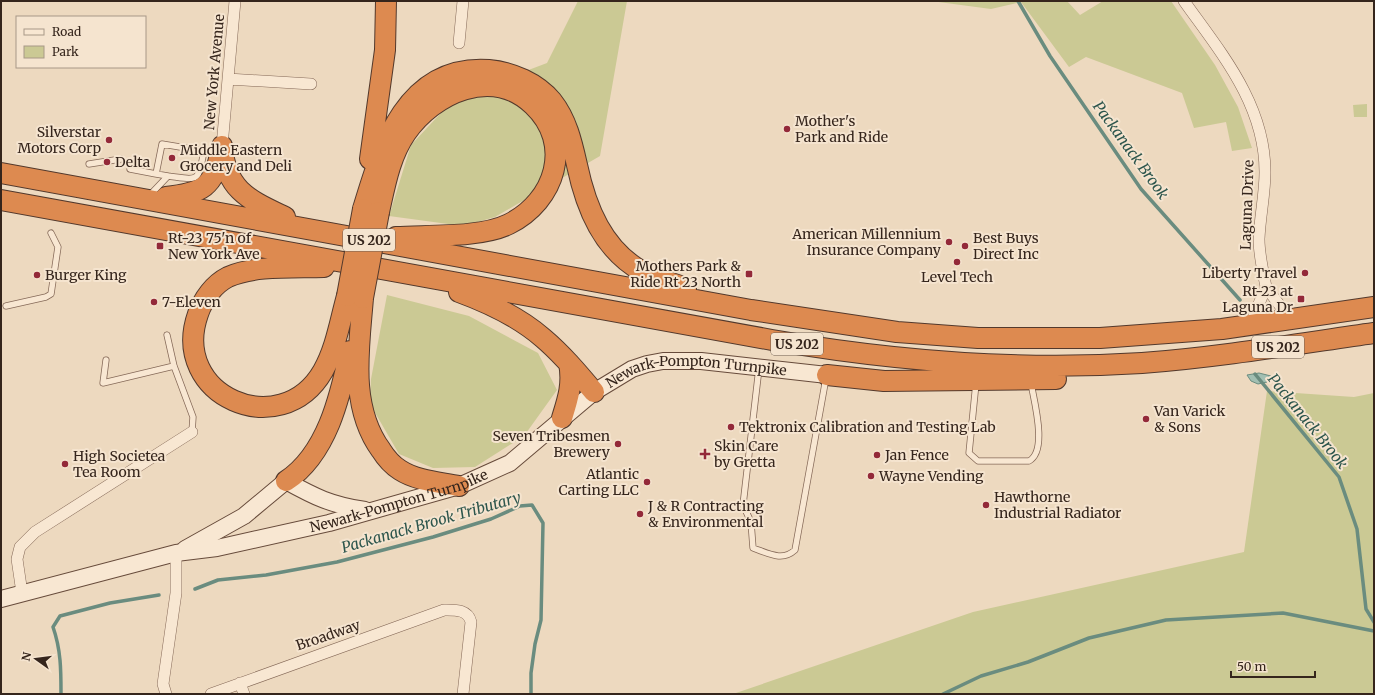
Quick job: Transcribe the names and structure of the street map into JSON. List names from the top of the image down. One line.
{"streets":{"highway":["US 202"],"main road":["Newark-Pompton Turnpike"],"street":["New York Avenue","Laguna Drive","Broadway"]},"crossings":[["Laguna Drive","US 202"]],"water":["Packanack Brook","Packanack Brook Tributary"],"places":{"other":["Mother's Park and Ride","Silverstar Motors Corp","Middle Eastern Grocery and Deli","Delta","American Millennium Insurance Company","Best Buys Direct Inc","Level Tech","Liberty Travel","Burger King","7-Eleven","Van Varick & Sons","Tektronix Calibration and Testing Lab","Seven Tribesmen Brewery","Jan Fence","High Societea Tea Room","Wayne Vending","Atlantic Carting LLC","Hawthorne Industrial Radiator","J & R Contracting & Environmental"],"transit":["Rt-23 75'n of New York Ave","Mothers Park & Ride Rt 23 North","Rt-23 at Laguna Dr"],"health":["Skin Care by Gretta"]},"legend":["Road","Park"],"scale_bar":"50 m","north":"left"}
